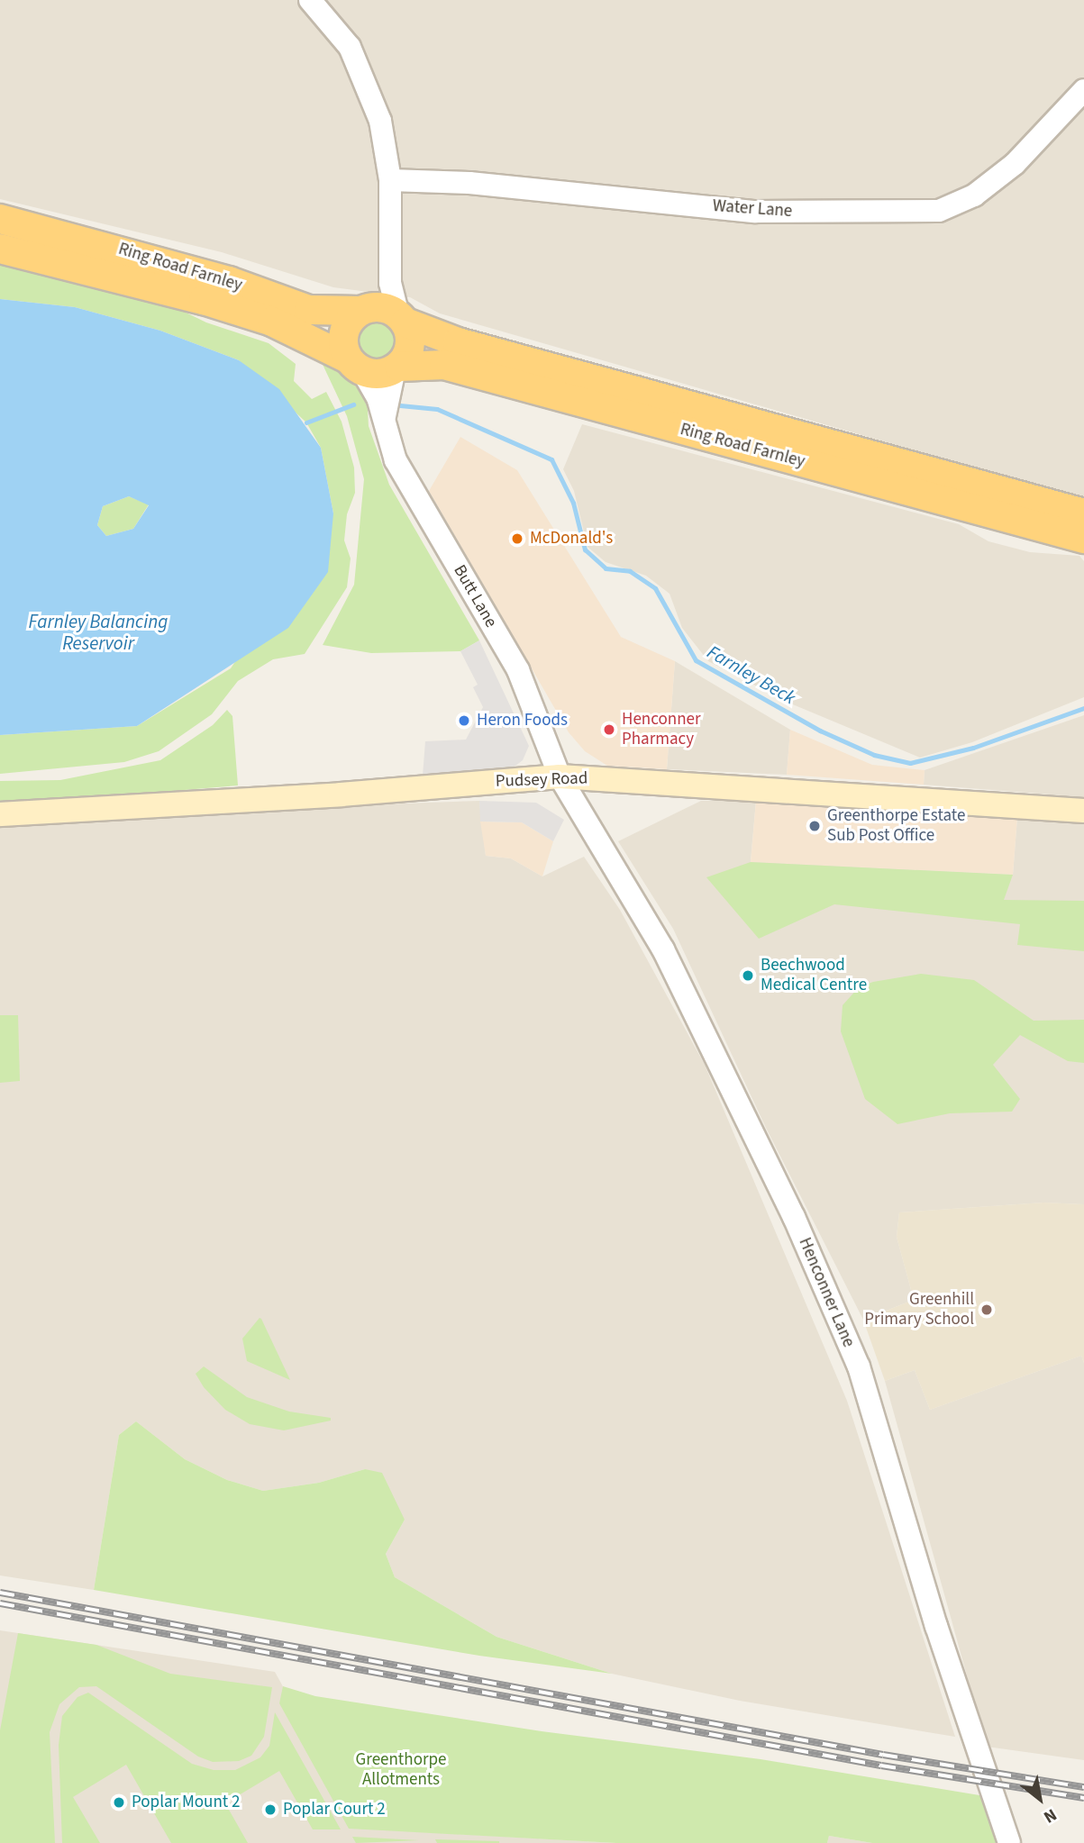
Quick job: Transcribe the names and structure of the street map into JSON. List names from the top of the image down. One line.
{"streets":{"highway":["Ring Road Farnley"],"main road":["Pudsey Road"],"street":["Water Lane","Butt Lane","Henconner Lane"]},"crossings":[["Ring Road Farnley","Butt Lane"],["Butt Lane","Pudsey Road"],["Butt Lane","Henconner Lane"],["Pudsey Road","Henconner Lane"]],"water":["Farnley Balancing Reservoir","Farnley Beck"],"parks":["Greenthorpe Allotments"],"places":["McDonald's","Heron Foods","Henconner Pharmacy","Greenthorpe Estate Sub Post Office","Beechwood Medical Centre","Greenhill Primary School","Poplar Mount 2","Poplar Court 2"],"north":"bottom right"}
